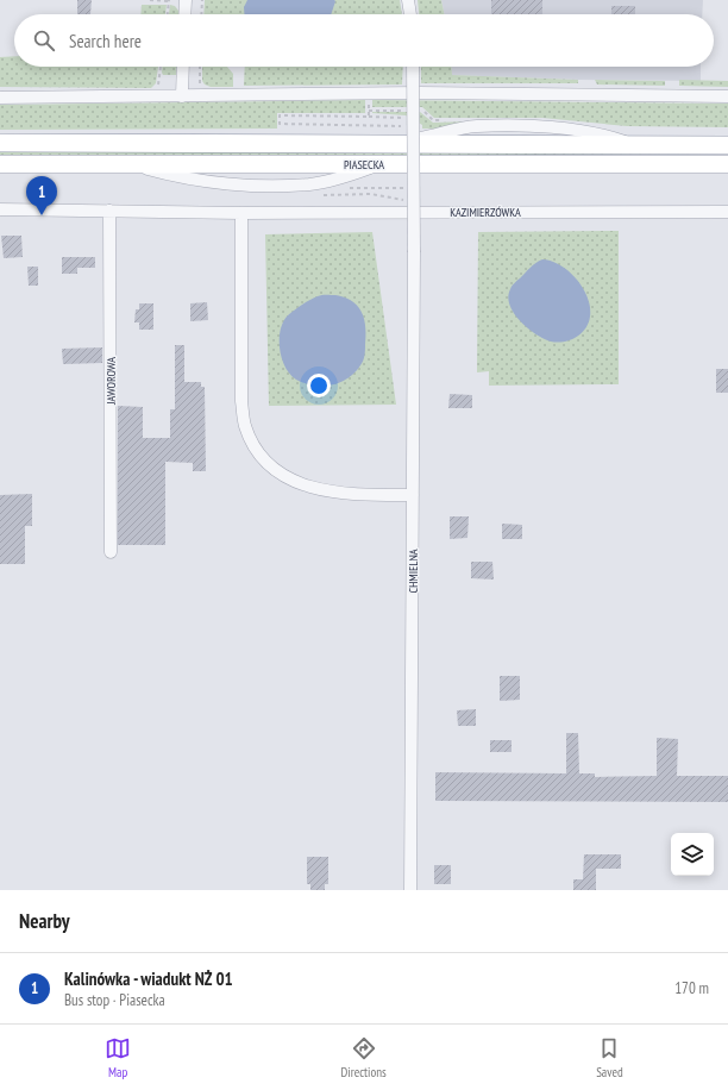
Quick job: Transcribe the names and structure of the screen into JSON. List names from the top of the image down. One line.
{"streets":{"highway":["PIASECKA"],"street":["KAZIMIERZÓWKA","JAWOROWA","CHMIELNA"]},"crossings":[["KAZIMIERZÓWKA","JAWOROWA"]],"page":{"search":"Search here","pins":"1","heading":"Nearby","list":[{"mark":"1","name":"Kalinówka - wiadukt NŻ 01","note":"Bus stop · Piasecka","value":"170 m"}],"nav":["Map","Directions","Saved"]}}
